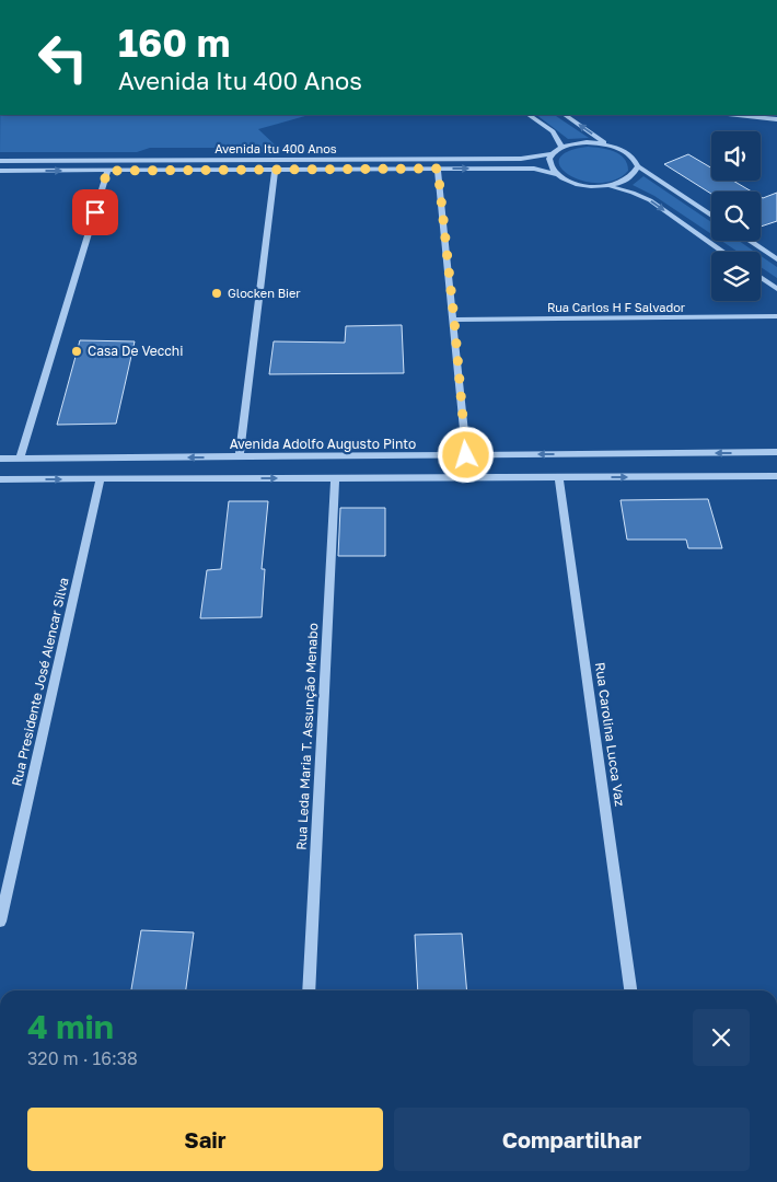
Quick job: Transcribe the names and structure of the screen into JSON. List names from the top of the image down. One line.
{"streets":{"street":["Avenida Itu 400 Anos","Rua Carlos H F Salvador","Avenida Adolfo Augusto Pinto","Rua Presidente José Alencar Silva","Rua Carolina Lucca Vaz","Rua Leda Maria T. Assunção Menabo"]},"places":["Glocken Bier","Casa De Vecchi"],"page":{"turn":["160 m","Avenida Itu 400 Anos"],"heading":["4 min","320 m · 16:38"],"buttons":["Sair","Compartilhar"]}}
